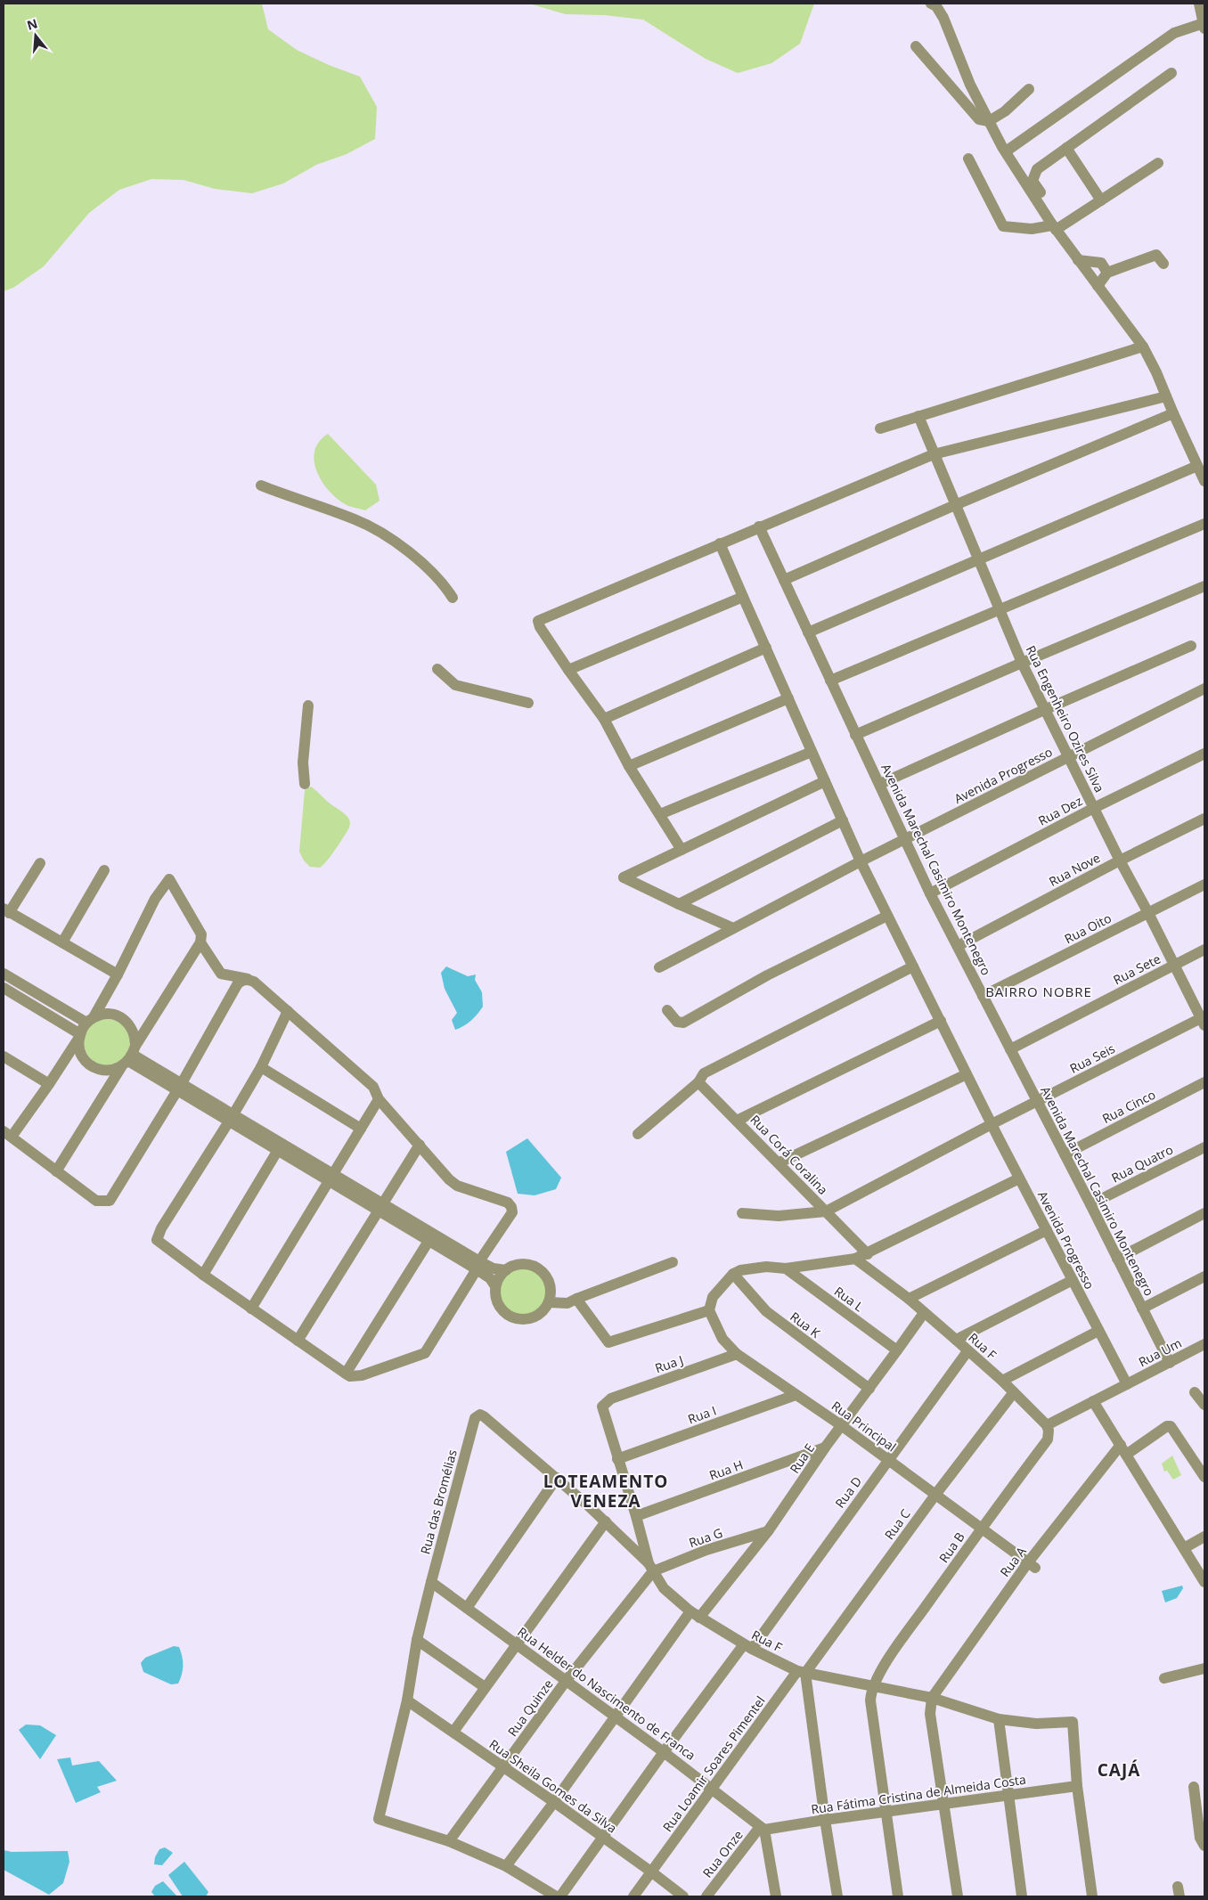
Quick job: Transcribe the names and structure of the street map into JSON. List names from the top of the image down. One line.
{"streets":{"street":["Rua Engenheiro Ozires Silva","Avenida Progresso","Rua Dez","Avenida Marechal Casimiro Montenegro","Rua Nove","Rua Oito","Rua Sete","Rua Seis","Rua Cinco","Rua Corá Coralina","Rua Quatro","Rua L","Rua K","Rua F","Rua Um","Rua J","Rua I","Rua Principal","Rua E","Rua H","Rua D","Rua das Bromélias","Rua C","Rua G","Rua B","Rua A","Rua Helder do Nascimento de Franca","Rua Quinze","Rua Loamir Soares Pimentel","Rua Sheila Gomes da Silva","Rua Fátima Cristina de Almeida Costa","Rua Onze"]},"crossings":[["Rua Engenheiro Ozires Silva","Avenida Progresso"],["Rua Engenheiro Ozires Silva","Rua Dez"],["Rua Engenheiro Ozires Silva","Rua Nove"],["Rua Engenheiro Ozires Silva","Rua Oito"],["Rua Engenheiro Ozires Silva","Rua Sete"],["Rua Engenheiro Ozires Silva","Rua Seis"],["Avenida Progresso","Avenida Marechal Casimiro Montenegro"],["Avenida Progresso","Rua Seis"],["Avenida Progresso","Rua Um"],["Rua Dez","Avenida Marechal Casimiro Montenegro"],["Avenida Marechal Casimiro Montenegro","Rua Nove"],["Avenida Marechal Casimiro Montenegro","Rua Oito"],["Avenida Marechal Casimiro Montenegro","Rua Sete"],["Avenida Marechal Casimiro Montenegro","Rua Seis"],["Avenida Marechal Casimiro Montenegro","Rua Cinco"],["Avenida Marechal Casimiro Montenegro","Rua Quatro"],["Avenida Marechal Casimiro Montenegro","Rua Um"],["Rua Seis","Rua Corá Coralina"],["Rua L","Rua E"],["Rua K","Rua E"],["Rua F","Rua J"],["Rua F","Rua I"],["Rua F","Rua E"],["Rua F","Rua H"],["Rua F","Rua D"],["Rua F","Rua das Bromélias"],["Rua F","Rua C"],["Rua F","Rua G"],["Rua F","Rua B"],["Rua F","Rua A"],["Rua F","Rua Quinze"],["Rua F","Rua Loamir Soares Pimentel"],["Rua F","Rua Fátima Cristina de Almeida Costa"],["Rua J","Rua Principal"],["Rua I","Rua Principal"],["Rua Principal","Rua E"],["Rua Principal","Rua D"],["Rua Principal","Rua C"],["Rua Principal","Rua B"],["Rua Principal","Rua A"],["Rua E","Rua H"],["Rua E","Rua G"],["Rua E","Rua Helder do Nascimento de Franca"],["Rua E","Rua Sheila Gomes da Silva"],["Rua D","Rua Helder do Nascimento de Franca"],["Rua D","Rua Sheila Gomes da Silva"],["Rua das Bromélias","Rua G"],["Rua das Bromélias","Rua Helder do Nascimento de Franca"],["Rua das Bromélias","Rua Quinze"],["Rua das Bromélias","Rua Sheila Gomes da Silva"],["Rua C","Rua Loamir Soares Pimentel"],["Rua G","Rua Quinze"],["Rua Helder do Nascimento de Franca","Rua Quinze"],["Rua Helder do Nascimento de Franca","Rua Loamir Soares Pimentel"],["Rua Helder do Nascimento de Franca","Rua Fátima Cristina de Almeida Costa"],["Rua Helder do Nascimento de Franca","Rua Onze"],["Rua Quinze","Rua Sheila Gomes da Silva"],["Rua Loamir Soares Pimentel","Rua Sheila Gomes da Silva"],["Rua Fátima Cristina de Almeida Costa","Rua Onze"]],"districts":["BAIRRO NOBRE","LOTEAMENTO VENEZA","CAJÁ"],"north":"top"}
